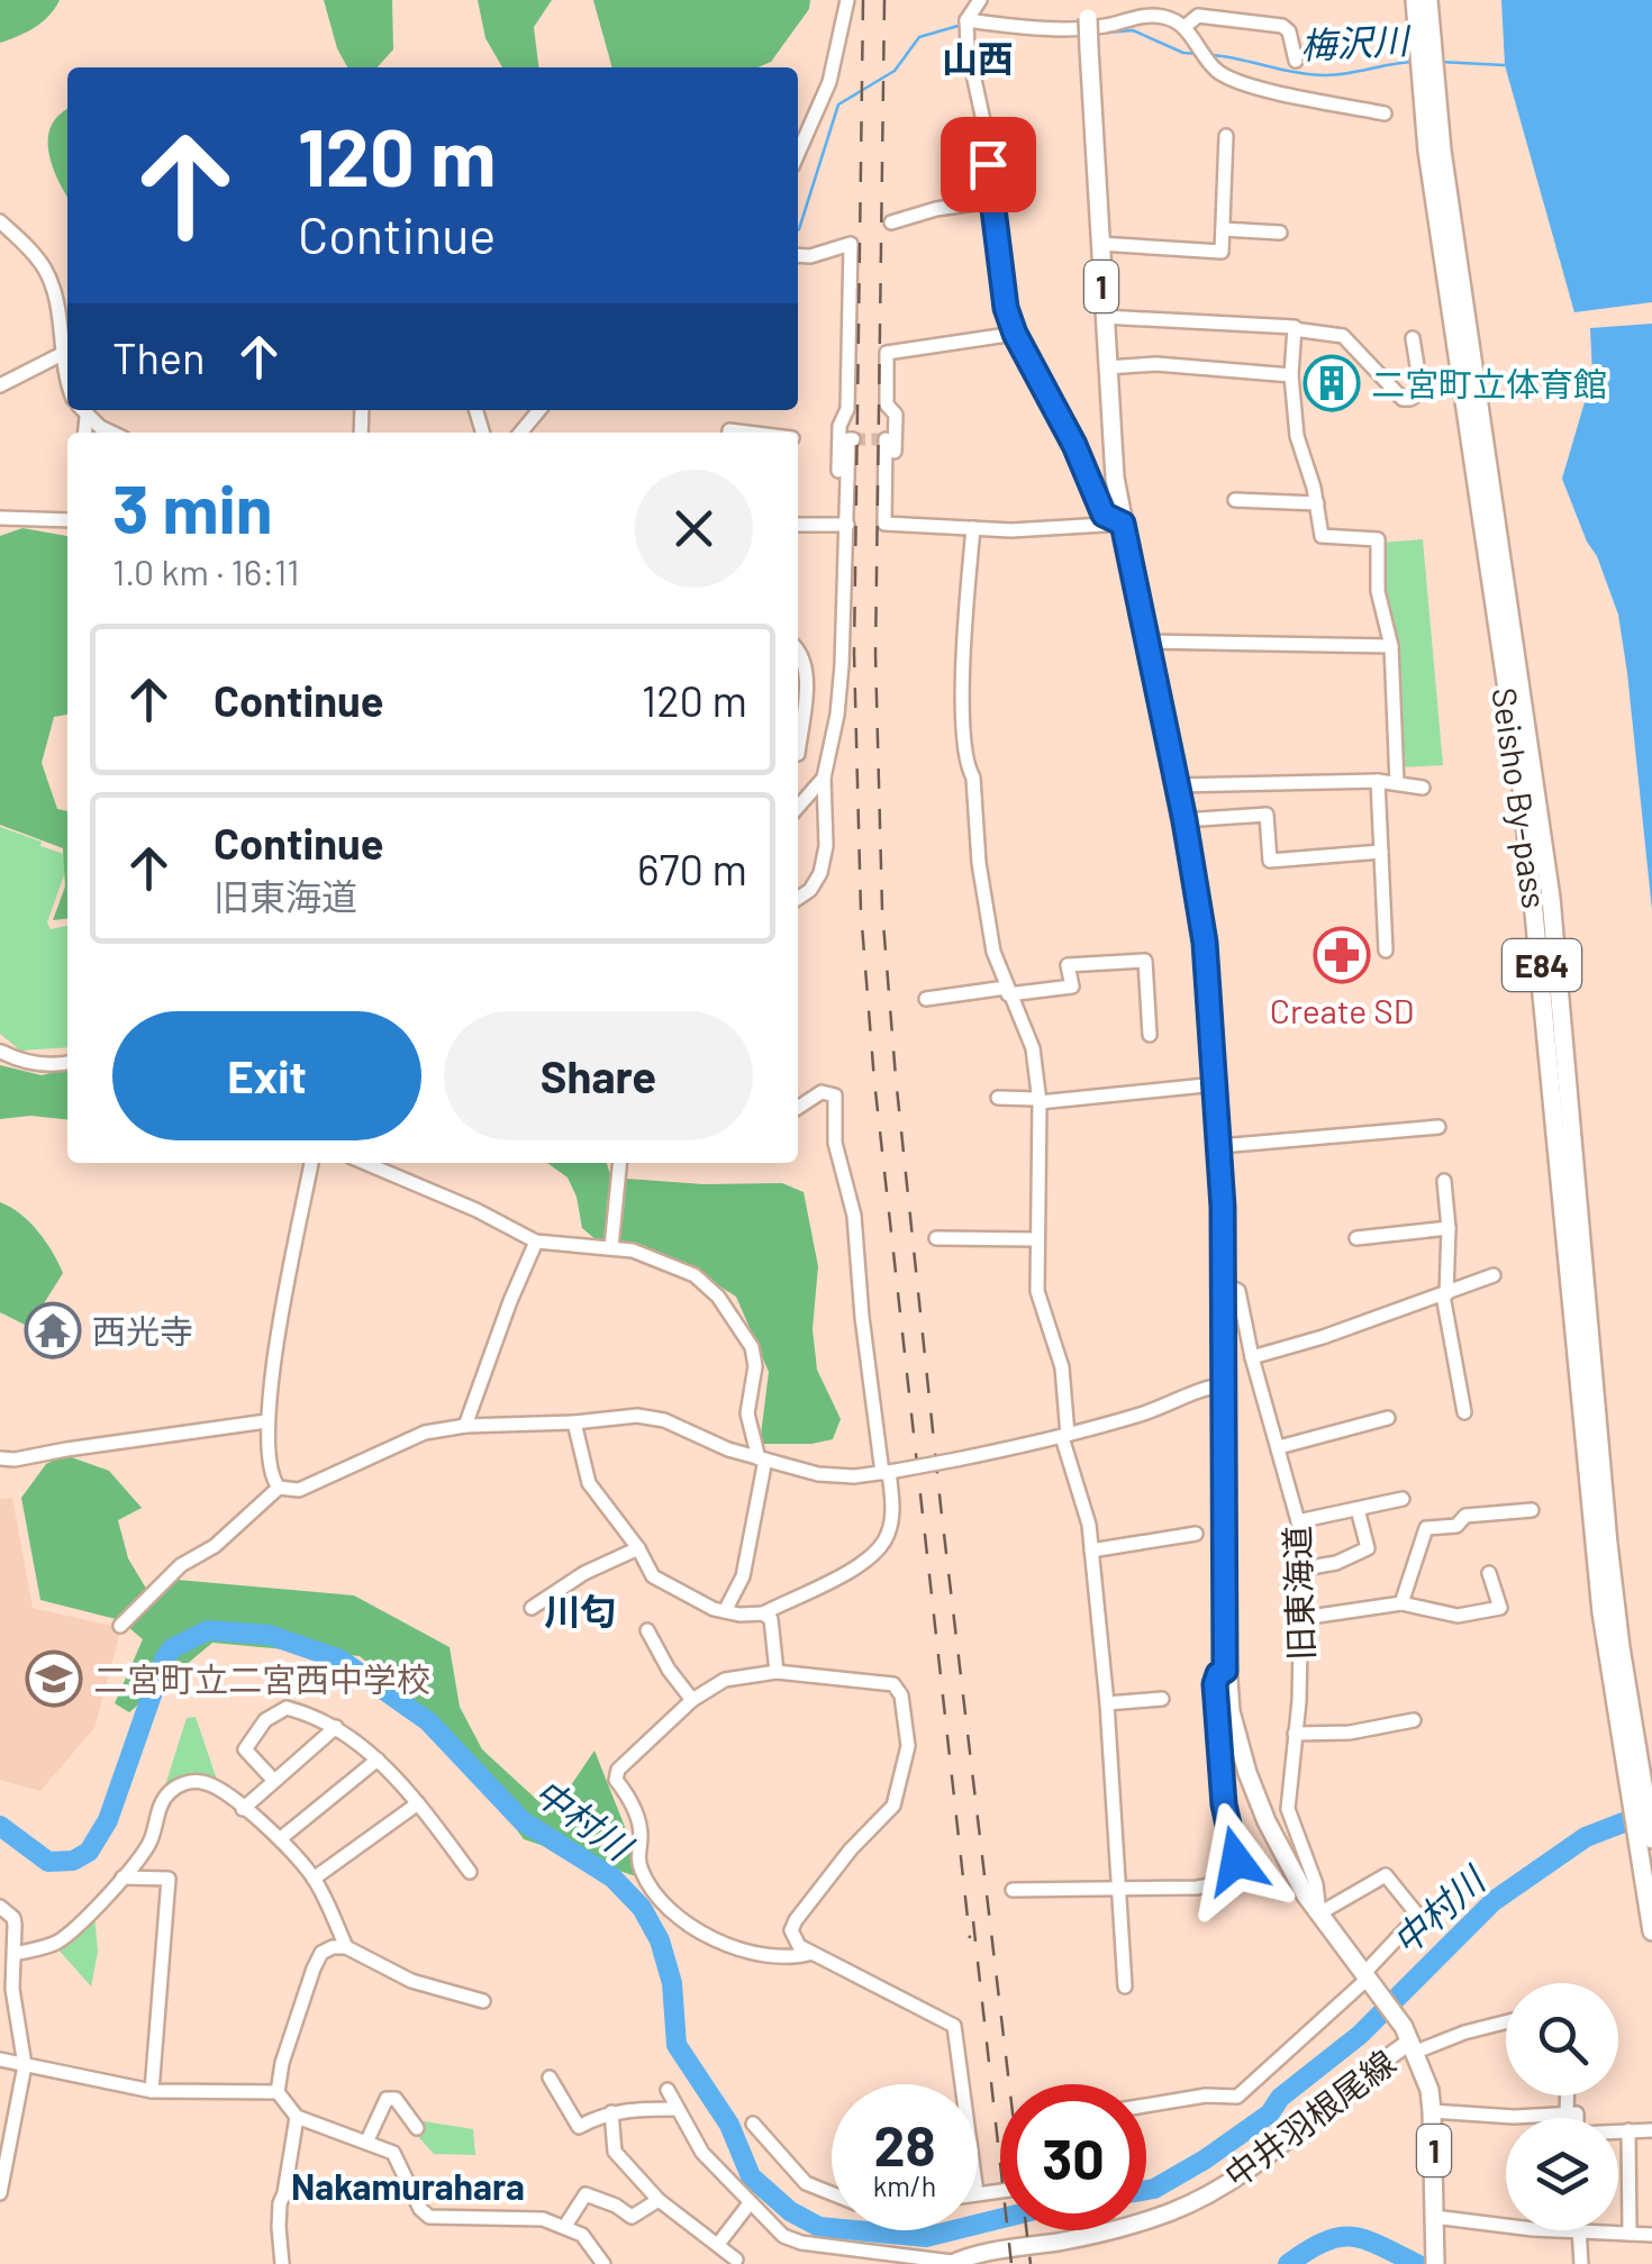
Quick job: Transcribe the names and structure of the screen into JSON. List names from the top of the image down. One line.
{"streets":{"highway":["1","Seisho By-pass","E84"],"main road":["中井羽根尾線"],"street":["旧東海道"]},"crossings":[["1","旧東海道"],["1","中井羽根尾線"]],"districts":["山西","川匂","Nakamurahara"],"water":["梅沢川","中村川"],"places":{"building":["二宮町立体育館"],"pharmacy":["Create SD"],"temple":["西光寺"],"school or university":["二宮町立二宮西中学校"]},"page":{"turn":["120 m","Continue"],"then":"Then","heading":["3 min","1.0 km · 16:11"],"list":[{"name":"Continue","value":"120 m"},{"name":"Continue","note":"旧東海道","value":"670 m"}],"buttons":["Exit","Share"],"speed":"28 km/h","limit":"30"}}
